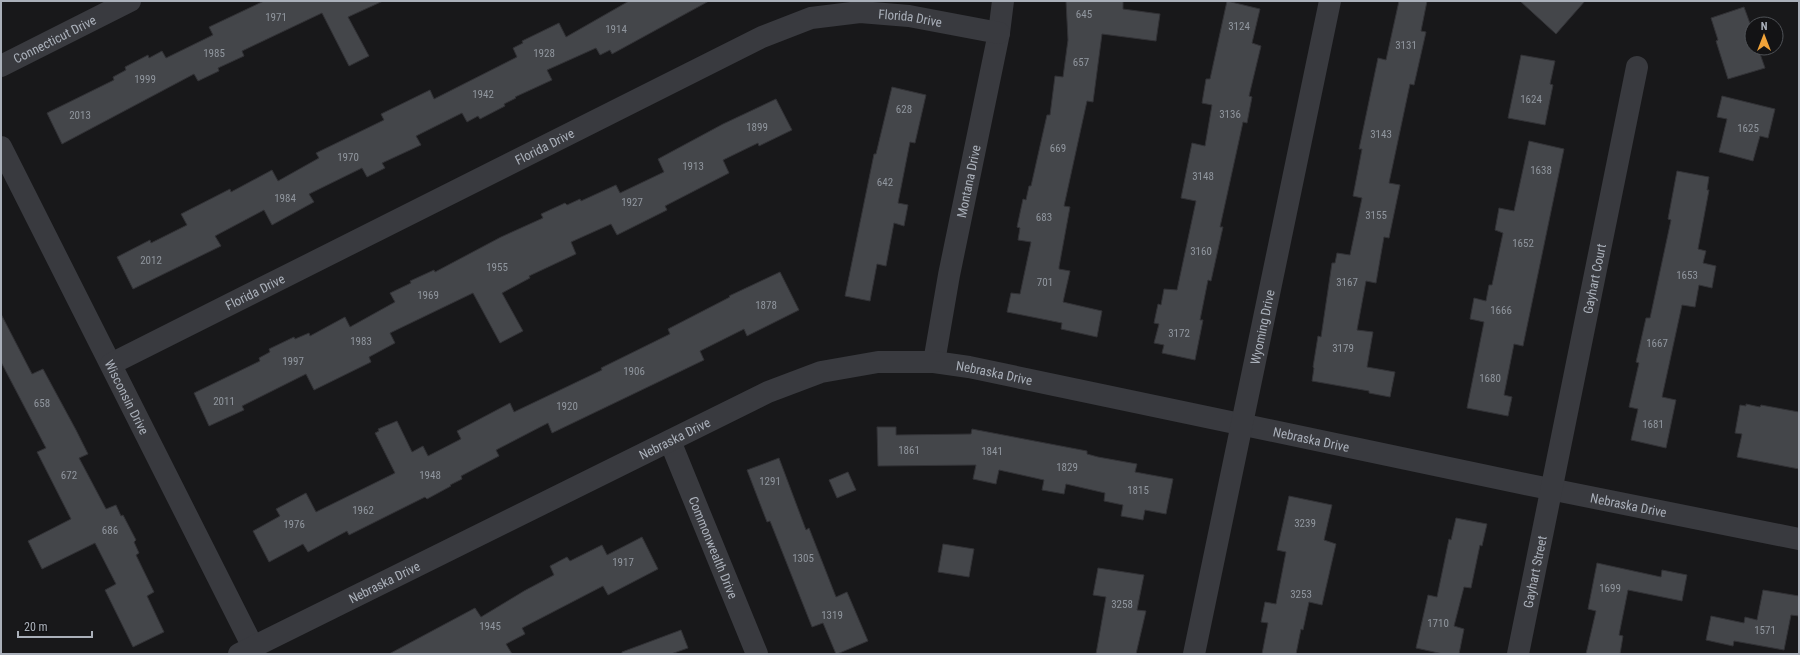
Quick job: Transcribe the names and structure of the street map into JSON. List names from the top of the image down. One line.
{"streets":{"street":["Florida Drive","Connecticut Drive","Montana Drive","Gayhart Court","Wyoming Drive","Nebraska Drive","Wisconsin Drive","Commonwealth Drive","Gayhart Street"]},"crossings":[["Florida Drive","Montana Drive"],["Florida Drive","Wisconsin Drive"],["Montana Drive","Nebraska Drive"],["Gayhart Court","Nebraska Drive"],["Gayhart Court","Gayhart Street"],["Wyoming Drive","Nebraska Drive"],["Nebraska Drive","Wisconsin Drive"],["Nebraska Drive","Commonwealth Drive"],["Nebraska Drive","Gayhart Street"]],"house_numbers":["645","1971","3124","1914","3131","1985","1928","657","1999","1942","1624","628","3136","2013","1899","1625","3143","669","1970","1913","1638","3148","642","1984","1927","3155","683","1652","3160","2012","1955","1653","701","3167","1969","1878","1666","3172","1983","1667","3179","1997","1906","1680","2011","658","1920","1681","1861","1841","1829","672","1948","1291","1815","1962","3239","1976","686","1305","1917","1699","3253","3258","1319","1710","1945","1571"],"scale_bar":"20 m","north":"top"}
